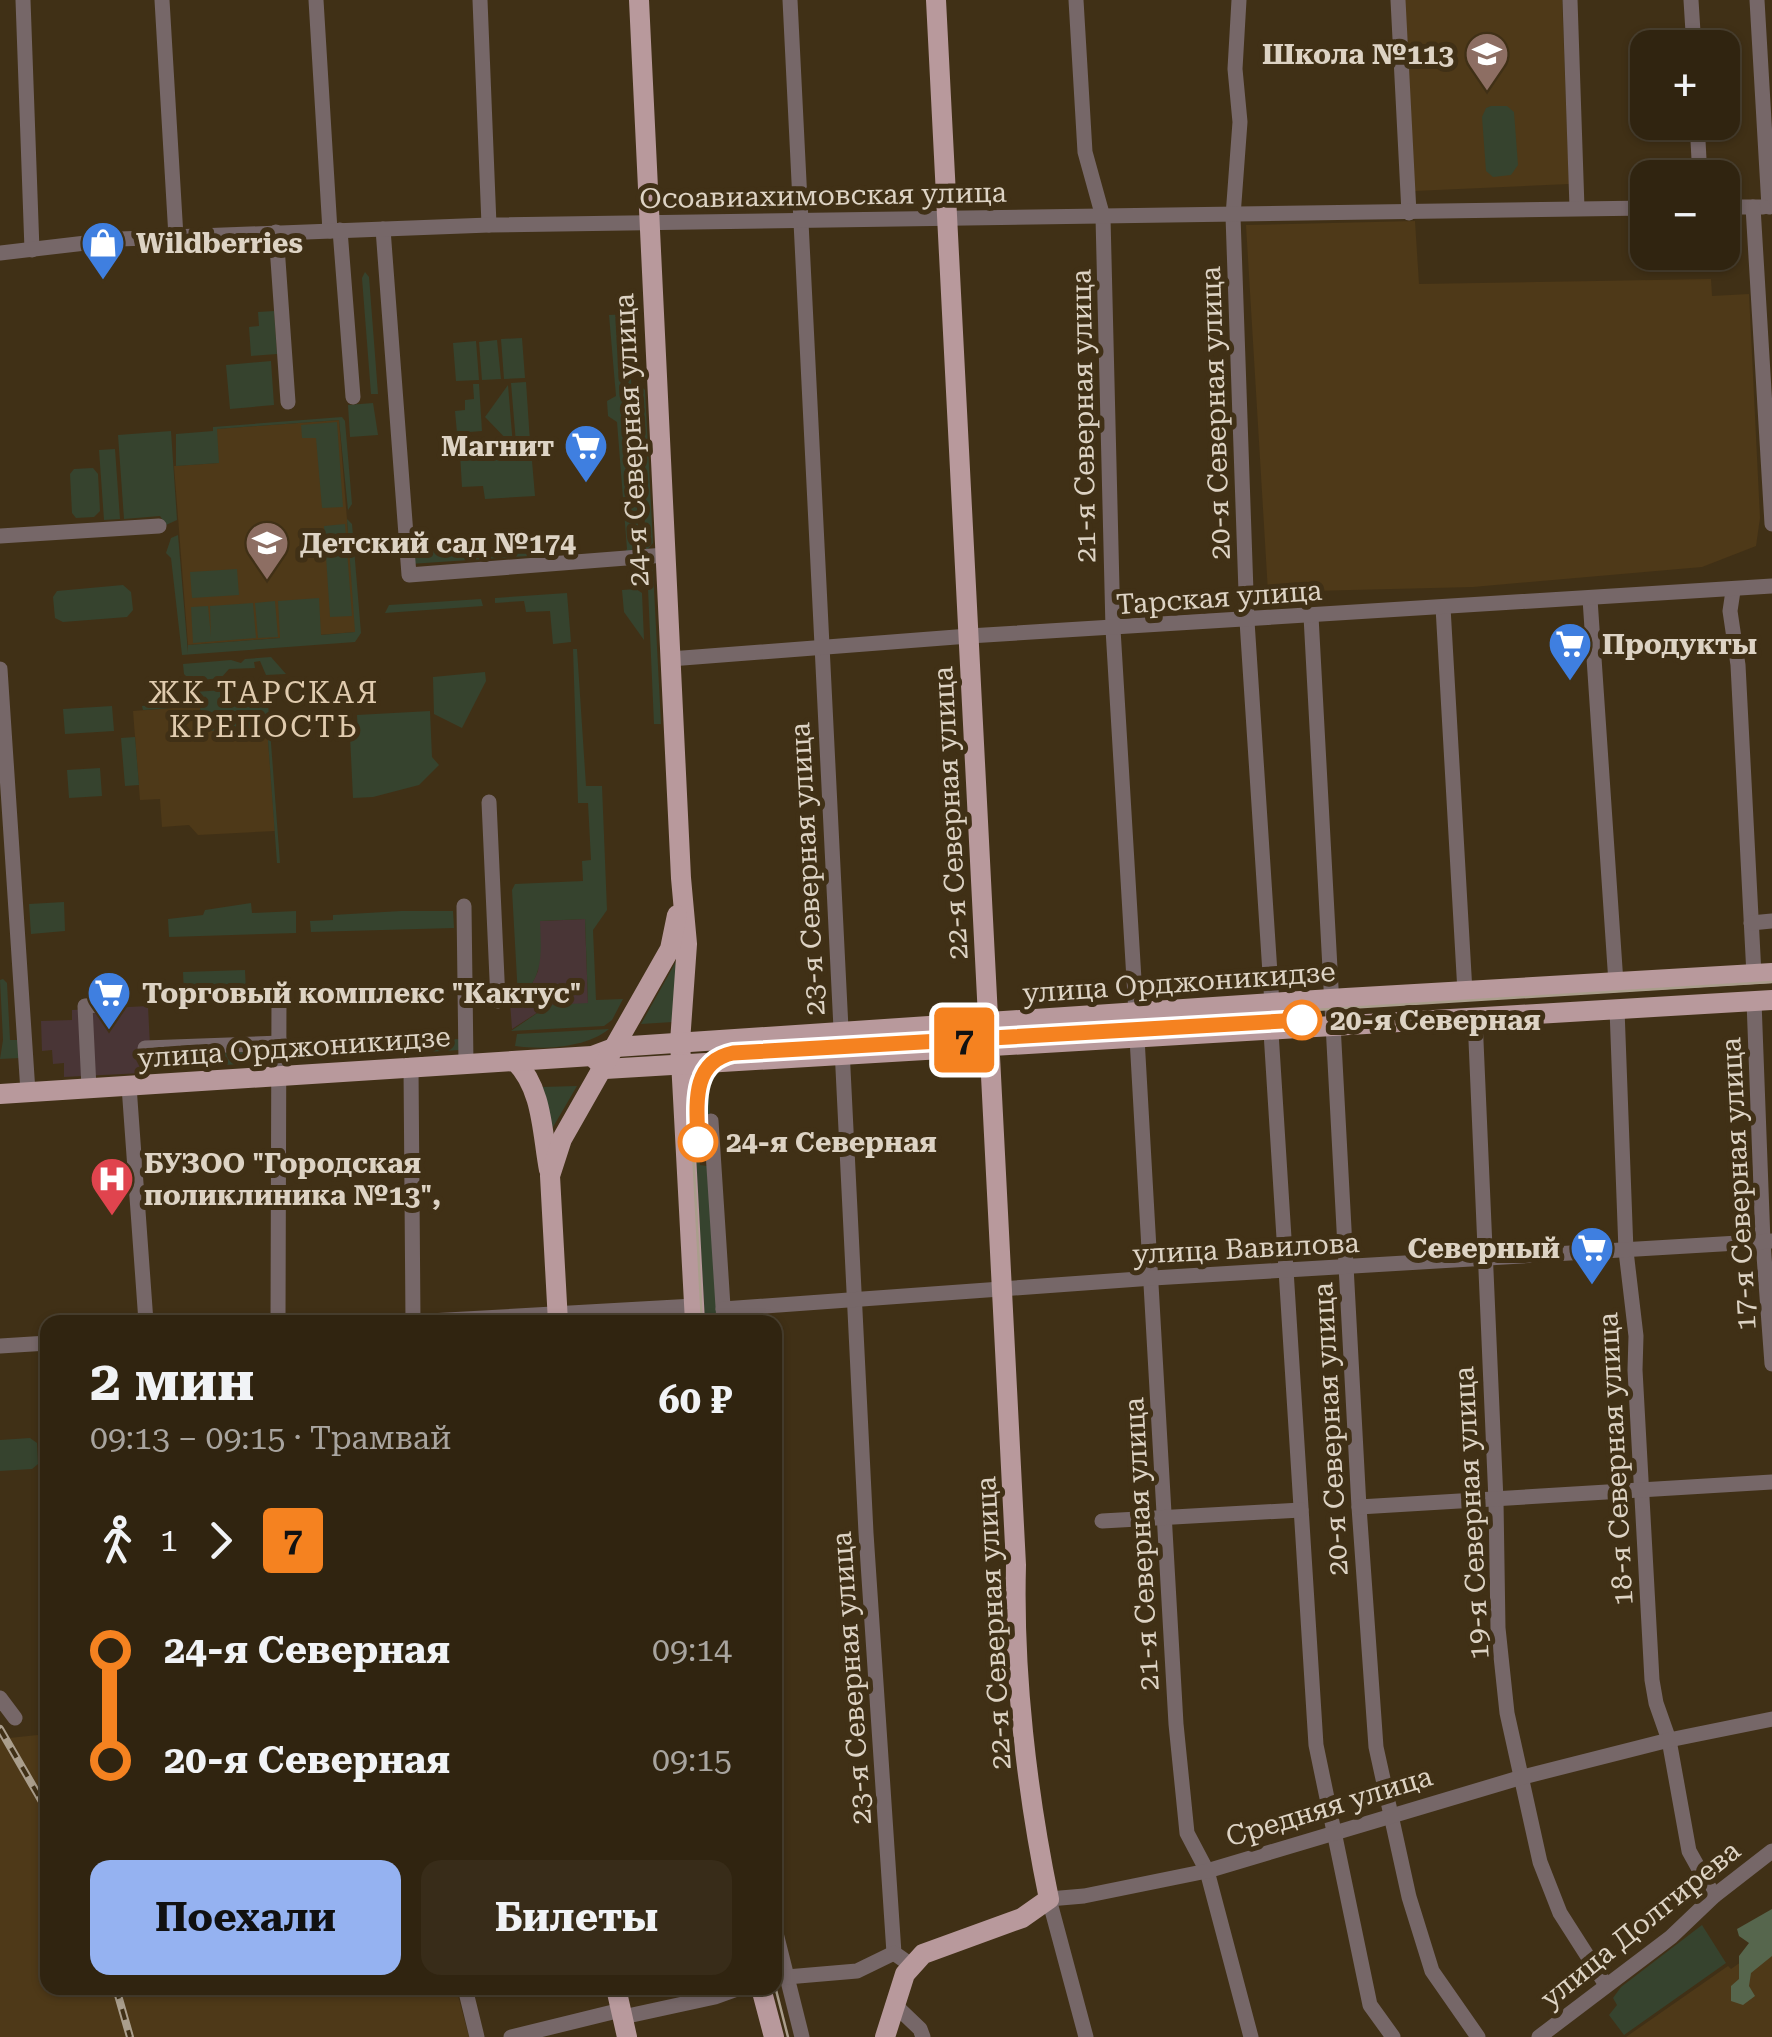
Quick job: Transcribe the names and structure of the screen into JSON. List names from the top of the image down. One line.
{"streets":{"main road":["24-я Северная улица","22-я Северная улица","улица Орджоникидзе","Средняя улица"],"street":["Осоавиахимовская улица","20-я Северная улица","21-я Северная улица","Тарская улица","23-я Северная улица","17-я Северная улица","улица Вавилова","18-я Северная улица","19-я Северная улица","улица Долгирева"]},"crossings":[["Осоавиахимовская улица","20-я Северная улица"],["Осоавиахимовская улица","21-я Северная улица"],["Осоавиахимовская улица","24-я Северная улица"],["Осоавиахимовская улица","22-я Северная улица"],["Осоавиахимовская улица","23-я Северная улица"],["20-я Северная улица","Тарская улица"],["20-я Северная улица","улица Орджоникидзе"],["20-я Северная улица","улица Вавилова"],["20-я Северная улица","Средняя улица"],["21-я Северная улица","Тарская улица"],["21-я Северная улица","улица Орджоникидзе"],["21-я Северная улица","улица Вавилова"],["21-я Северная улица","Средняя улица"],["24-я Северная улица","Тарская улица"],["24-я Северная улица","улица Орджоникидзе"],["Тарская улица","22-я Северная улица"],["Тарская улица","23-я Северная улица"],["22-я Северная улица","улица Орджоникидзе"],["22-я Северная улица","улица Вавилова"],["22-я Северная улица","Средняя улица"],["23-я Северная улица","улица Орджоникидзе"],["23-я Северная улица","улица Вавилова"],["23-я Северная улица","Средняя улица"],["улица Орджоникидзе","17-я Северная улица"],["улица Орджоникидзе","18-я Северная улица"],["улица Орджоникидзе","19-я Северная улица"],["17-я Северная улица","улица Вавилова"],["улица Вавилова","18-я Северная улица"],["улица Вавилова","19-я Северная улица"],["18-я Северная улица","Средняя улица"],["18-я Северная улица","улица Долгирева"],["19-я Северная улица","Средняя улица"],["19-я Северная улица","улица Долгирева"]],"districts":["ЖК ТАРСКАЯ КРЕПОСТЬ"],"places":{"school or university":["Школа №113","Детский сад №174"],"shop":["Wildberries"],"supermarket":["Магнит","Продукты","Торговый комплекс \"Кактус\"","Северный"],"other":["20-я Северная","24-я Северная"],"hospital":["БУЗОО \"Городская поликлиника №13\","]},"lines":["tram line 7"],"page":{"on_map":"7","map_buttons":["+","−"],"heading":["2 мин","09:13 – 09:15 · Трамвай","60 ₽"],"legs":["1","7"],"list":[{"name":"24-я Северная","value":"09:14"},{"name":"20-я Северная","value":"09:15"}],"buttons":["Поехали","Билеты"]}}
